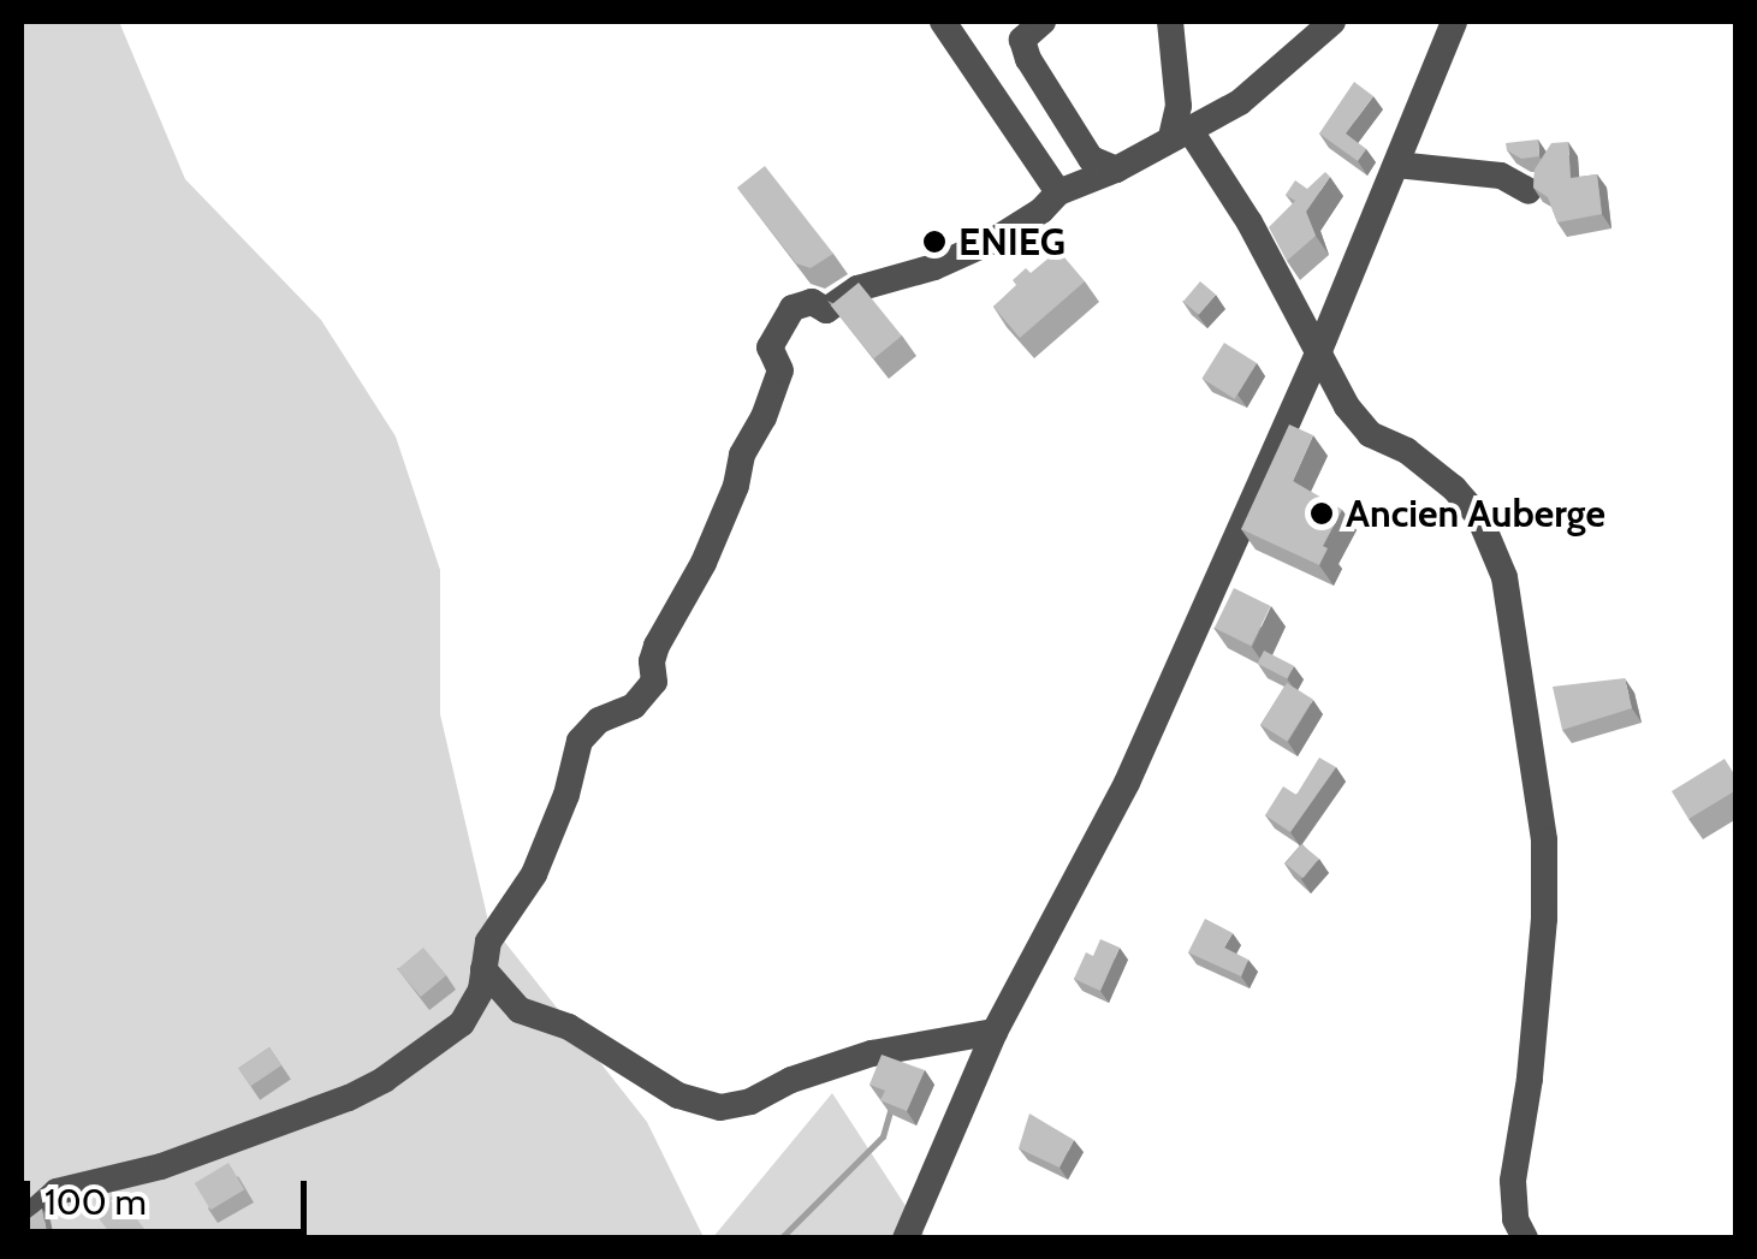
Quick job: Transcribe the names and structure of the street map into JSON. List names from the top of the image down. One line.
{"places":["ENIEG","Ancien Auberge"],"scale_bar":"100 m"}
